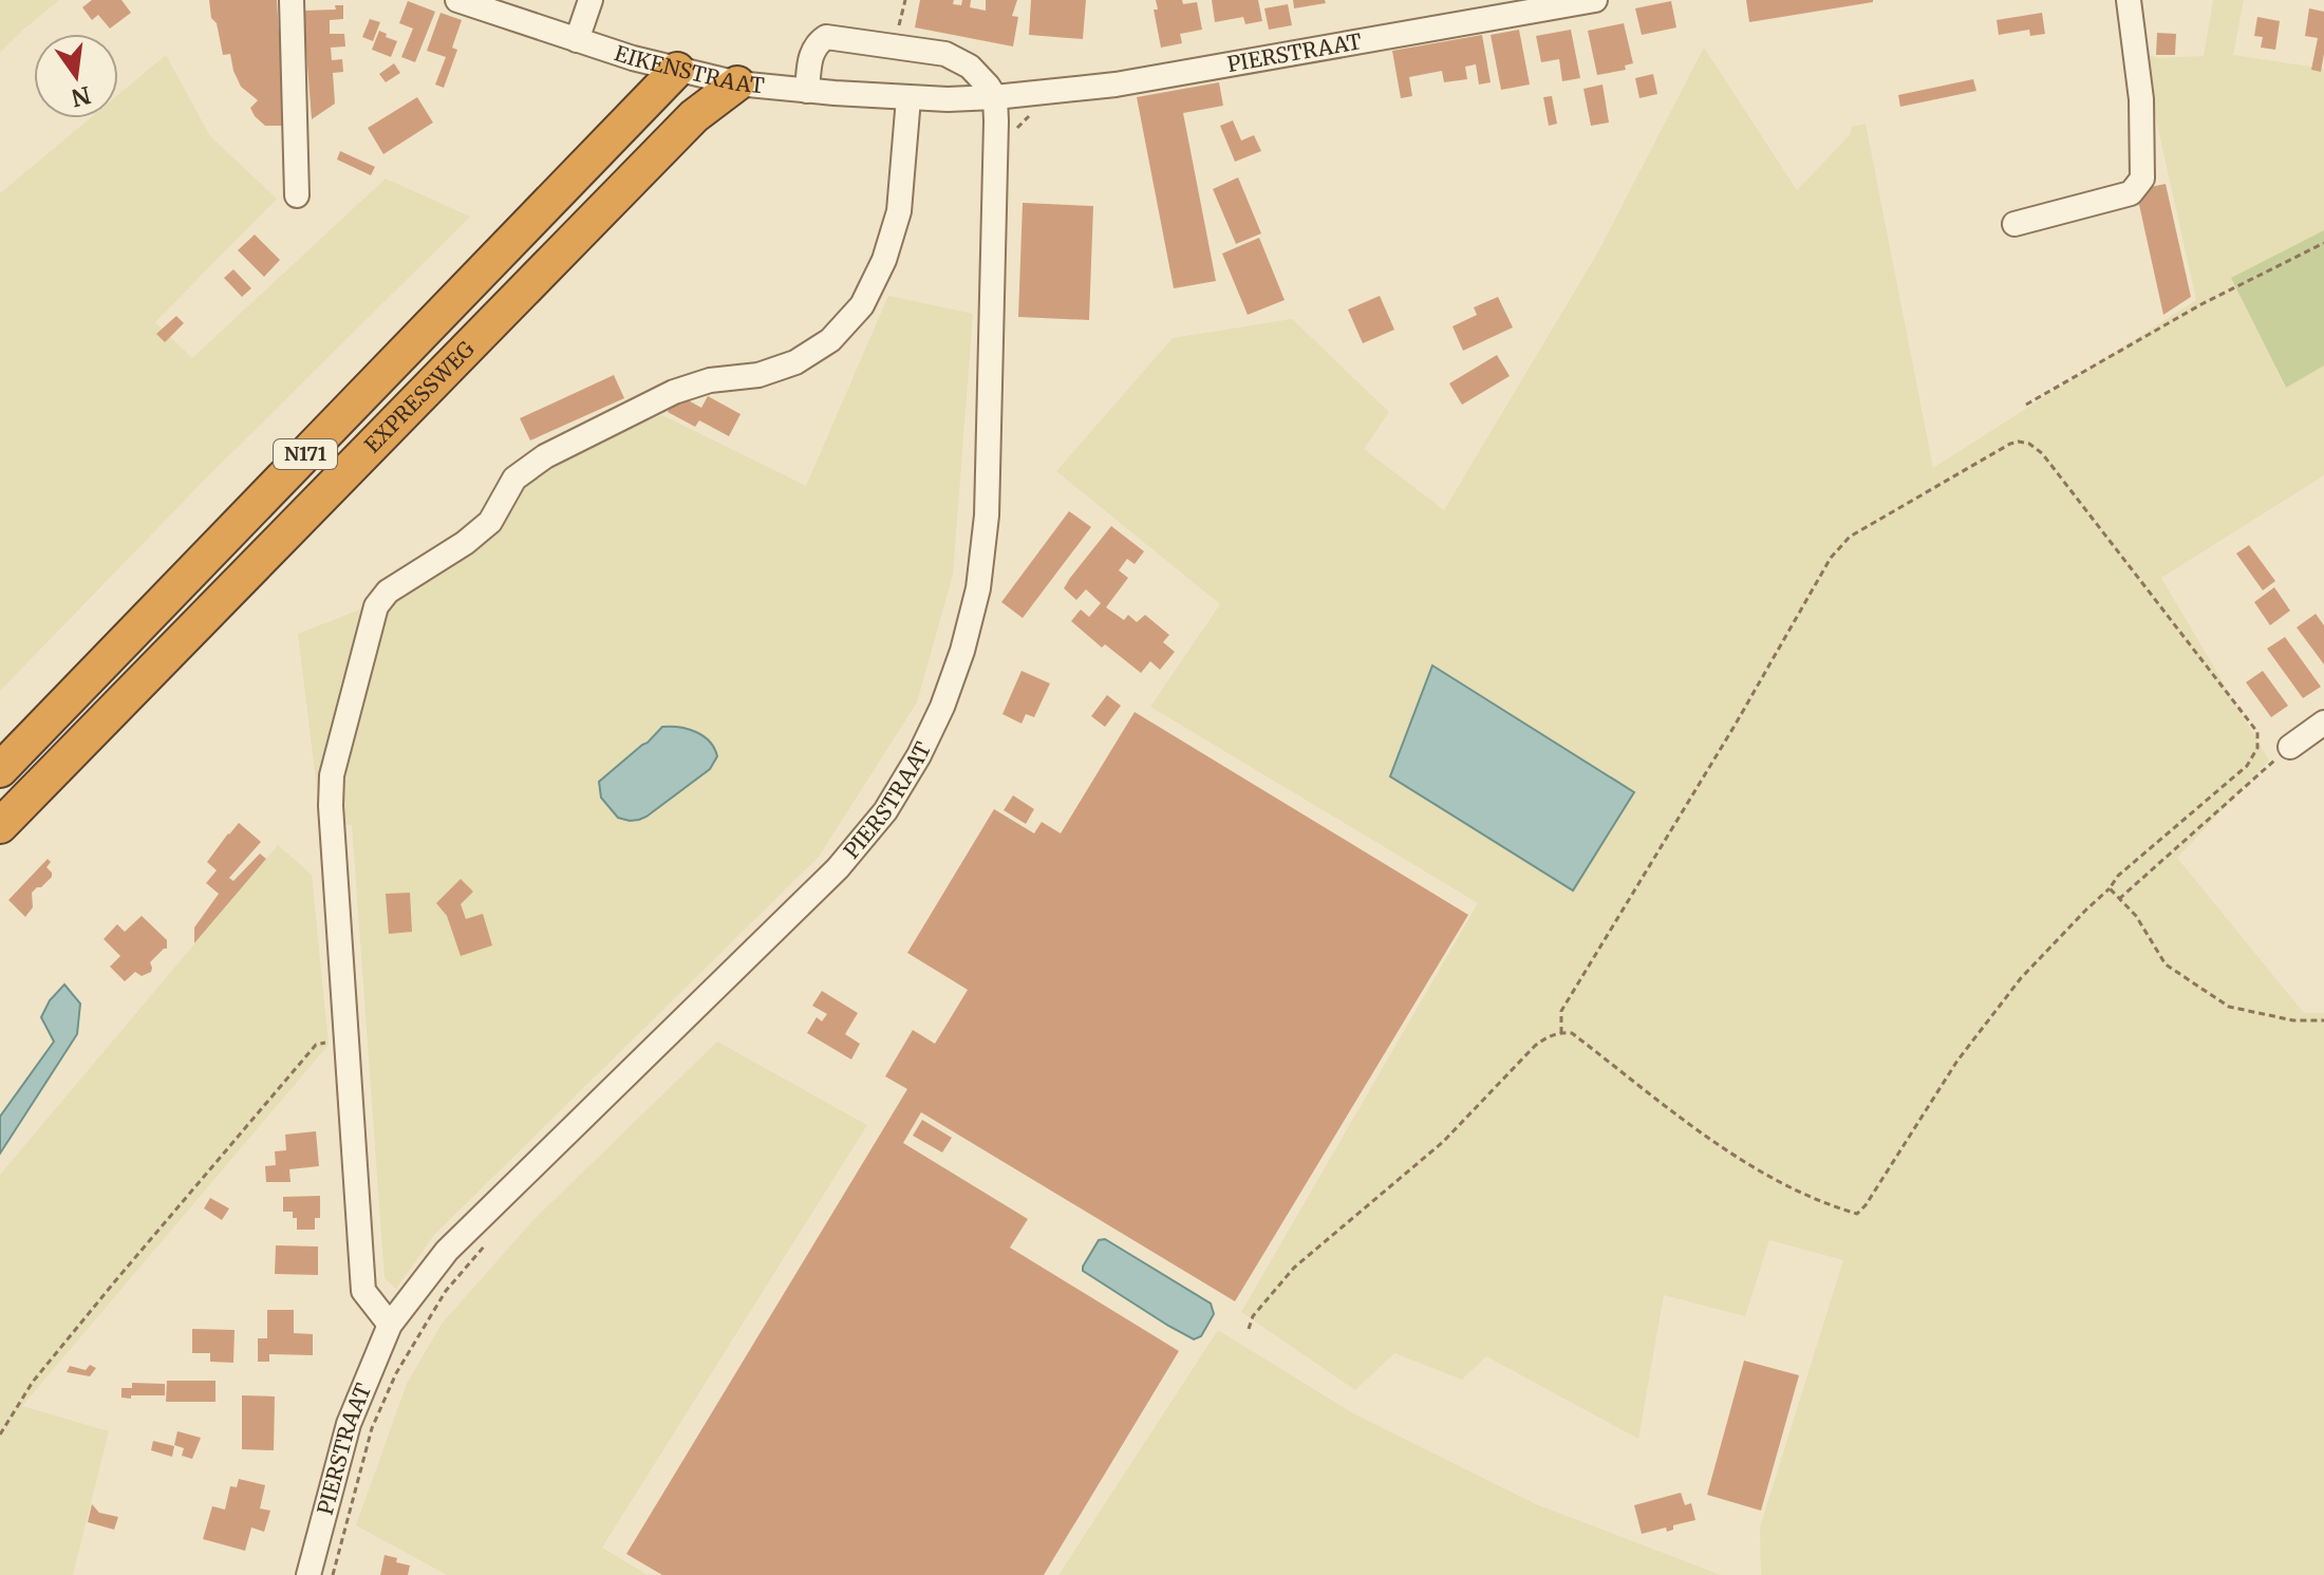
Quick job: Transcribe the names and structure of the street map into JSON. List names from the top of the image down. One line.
{"streets":{"highway":["EXPRESSWEG","N171"],"street":["PIERSTRAAT","EIKENSTRAAT"]},"crossings":[["PIERSTRAAT","EIKENSTRAAT"],["EIKENSTRAAT","EXPRESSWEG"]],"north":"bottom"}
